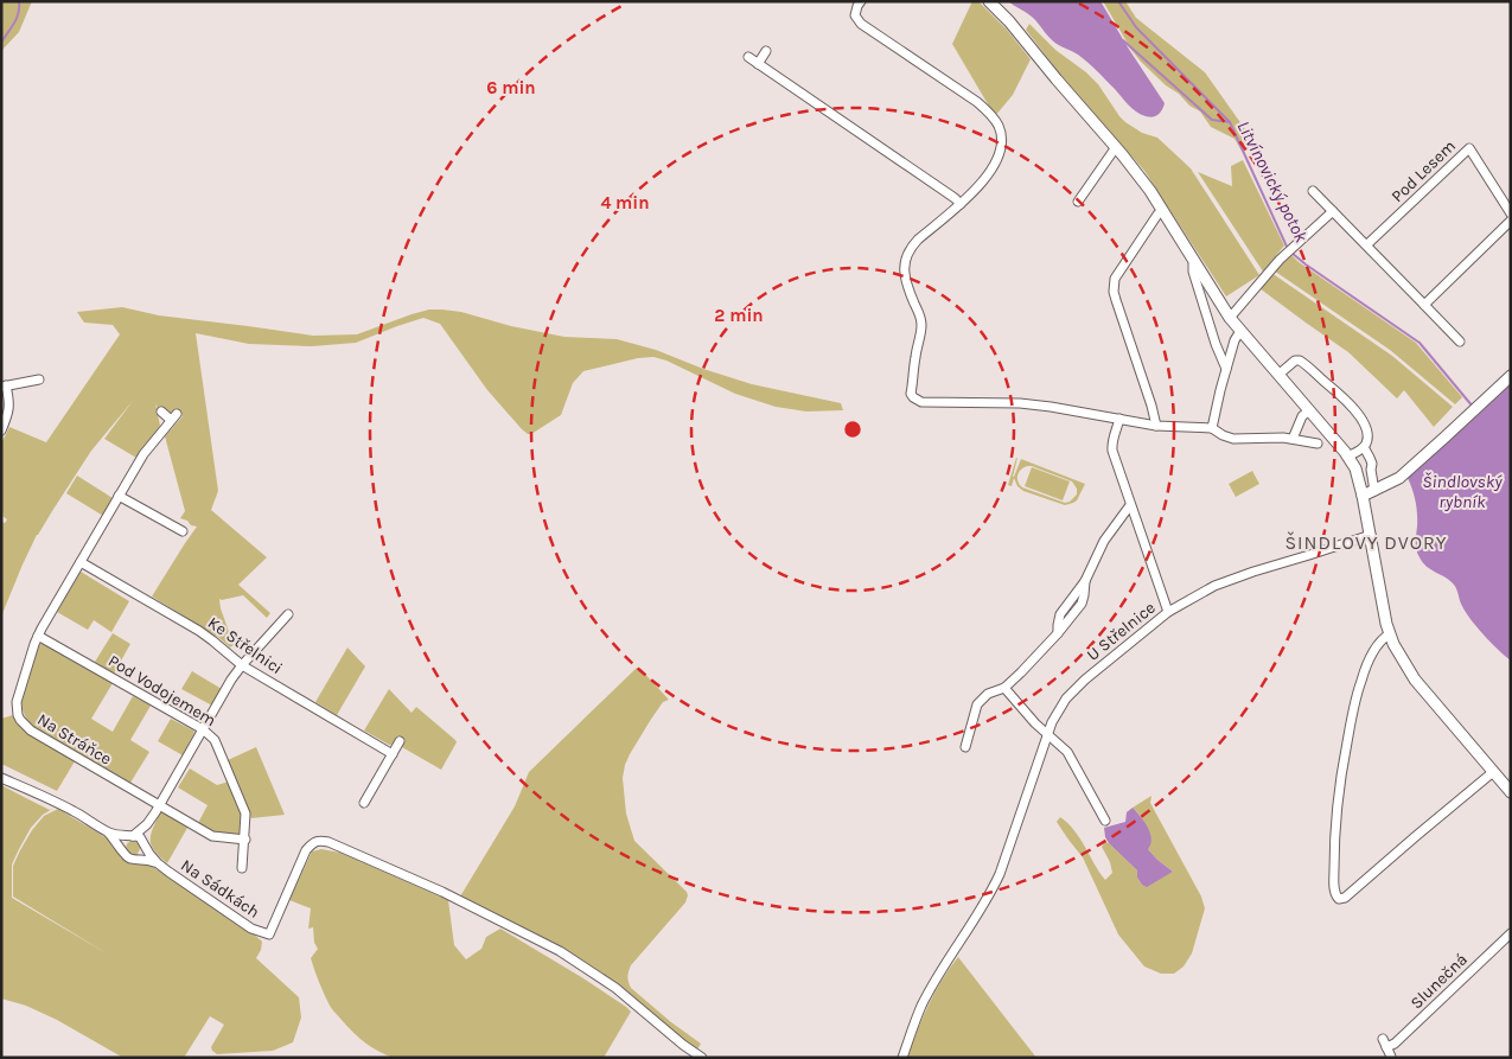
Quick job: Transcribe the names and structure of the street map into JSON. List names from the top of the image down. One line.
{"streets":{"street":["Pod Lesem","U Střelnice","Ke Střelnici","Pod Vodojemem","Na Stráňce","Na Sádkách","Slunečná"]},"crossings":[["Ke Střelnici","Na Stráňce"],["Pod Vodojemem","Na Stráňce"]],"districts":["ŠINDLOVY DVORY"],"water":["Litvínovický potok","Šindlovský rybník"],"rings":["6 min","4 min","2 min"]}
